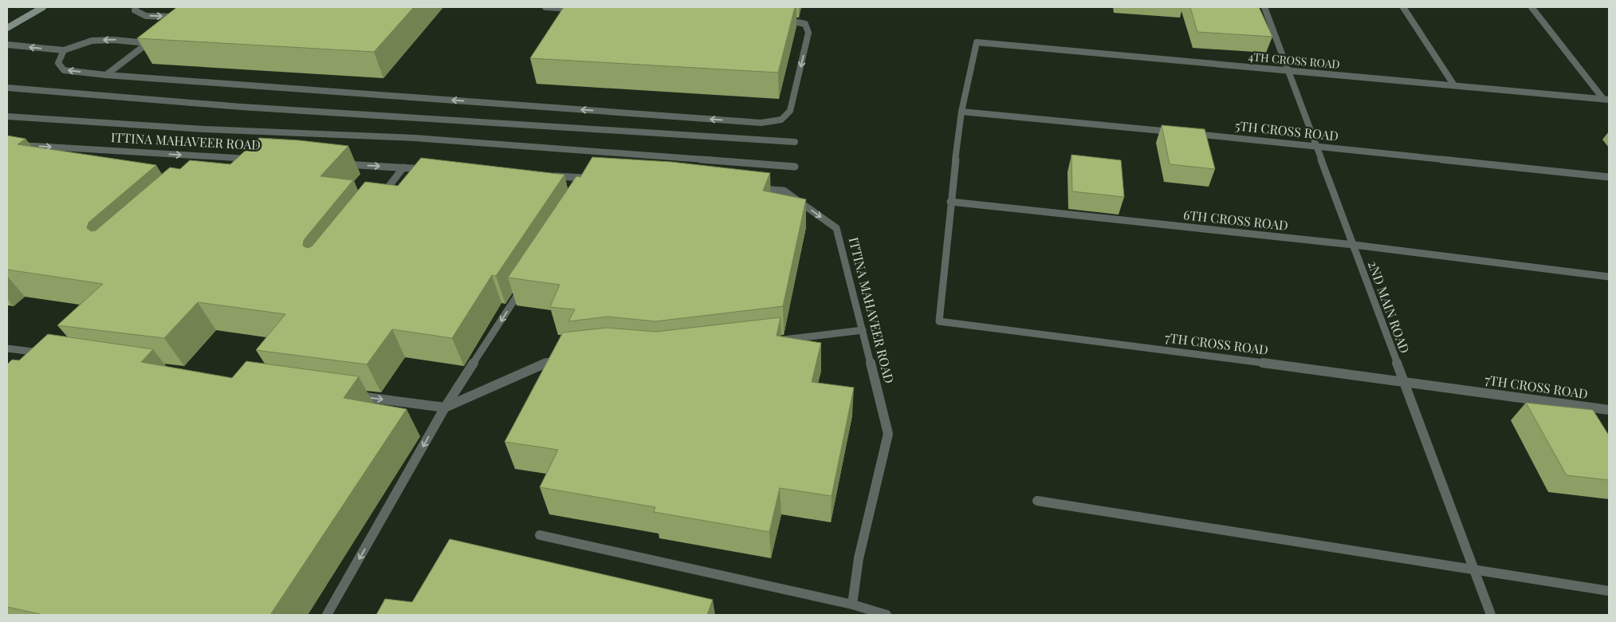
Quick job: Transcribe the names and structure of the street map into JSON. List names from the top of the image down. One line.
{"streets":{"street":["4TH CROSS ROAD","5TH CROSS ROAD","ITTINA MAHAVEER ROAD","6TH CROSS ROAD","2ND MAIN ROAD","7TH CROSS ROAD"]},"crossings":[["4TH CROSS ROAD","2ND MAIN ROAD"],["5TH CROSS ROAD","2ND MAIN ROAD"],["6TH CROSS ROAD","2ND MAIN ROAD"],["6TH CROSS ROAD","7TH CROSS ROAD"],["2ND MAIN ROAD","7TH CROSS ROAD"]]}
